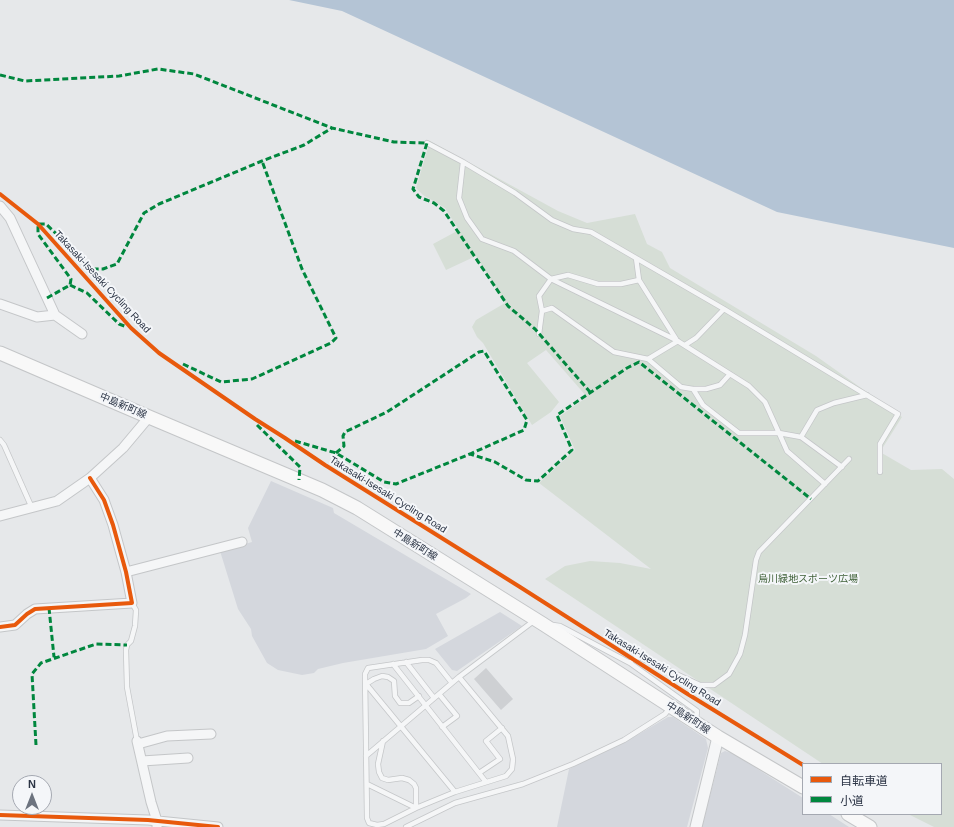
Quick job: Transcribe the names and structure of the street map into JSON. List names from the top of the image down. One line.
{"streets":{"main road":["中島新町線"],"cycle path":["Takasaki-Isesaki Cycling Road"]},"parks":["烏川緑地スポーツ広場"],"legend":["自転車道","小道"],"north":"top"}
